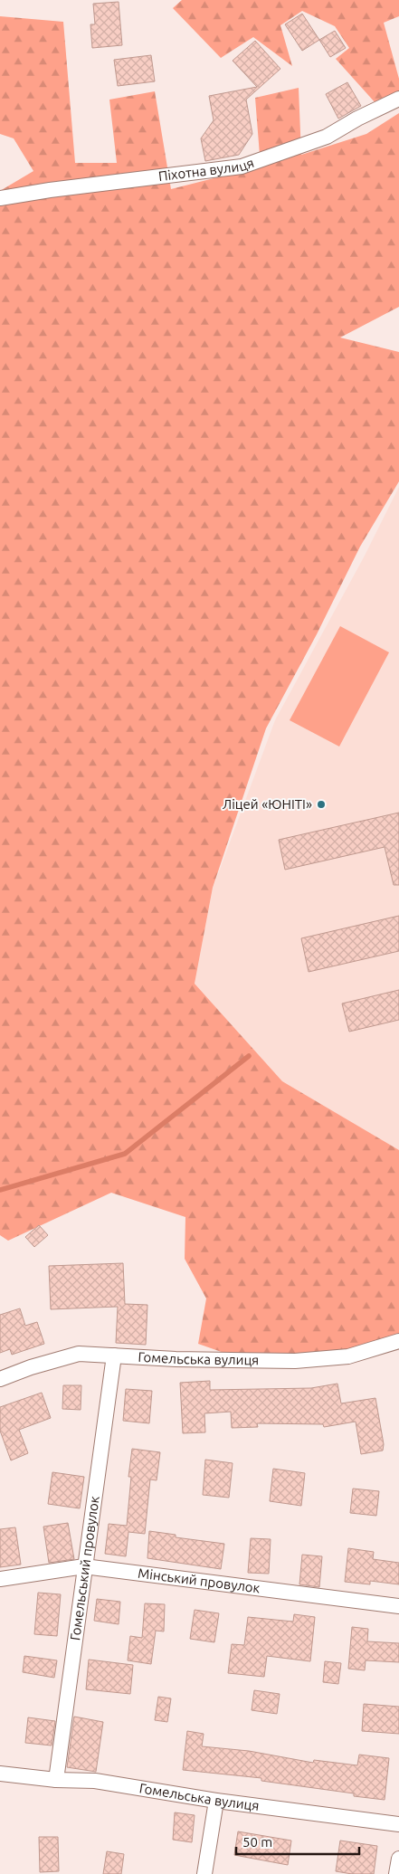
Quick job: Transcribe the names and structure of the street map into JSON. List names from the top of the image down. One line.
{"streets":{"street":["Піхотна вулиця","Гомельська вулиця","Гомельський провулок","Мінський провулок"]},"crossings":[["Гомельська вулиця","Гомельський провулок"],["Гомельський провулок","Мінський провулок"]],"places":["Ліцей «ЮНІТІ»"],"scale_bar":"50 m"}
